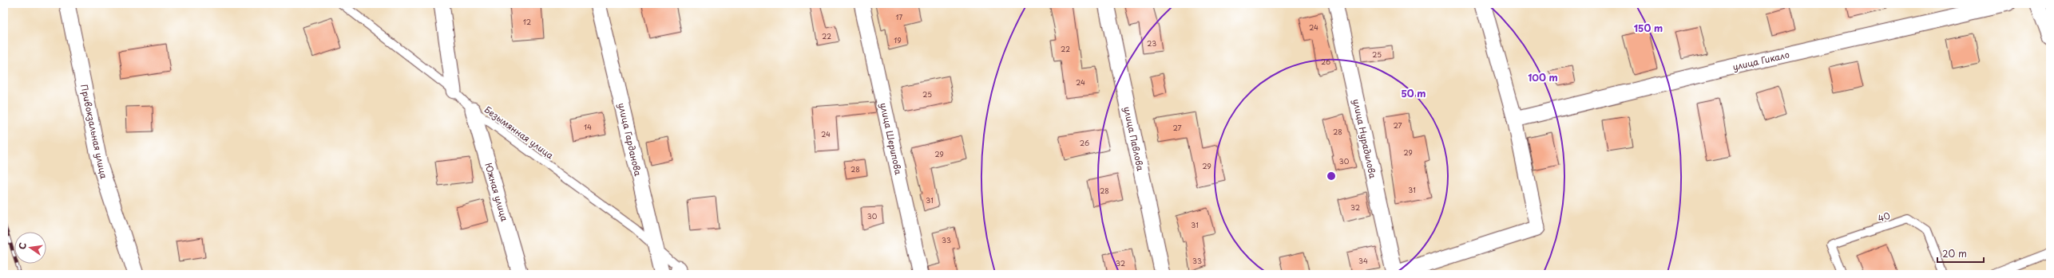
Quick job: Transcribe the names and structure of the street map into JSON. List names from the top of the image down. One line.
{"streets":{"street":["улица Гикало","Привокзальная улица","улица Шерипова","улица Павлова","улица Нурадилова","улица Гарданова","Южная улица"],"lane":["Безымянная улица","40"]},"crossings":[["Безымянная улица","улица Гарданова"],["Безымянная улица","Южная улица"]],"house_numbers":["17","12","24","22","19","23","22","25","26","24","25","27","14","27","28","24","26","29","29","30","29","28","31","28","31","32","30","31","33","33","34","32"],"scale_bar":"20 m","north":"left","rings":["150 m","100 m","50 m"]}
